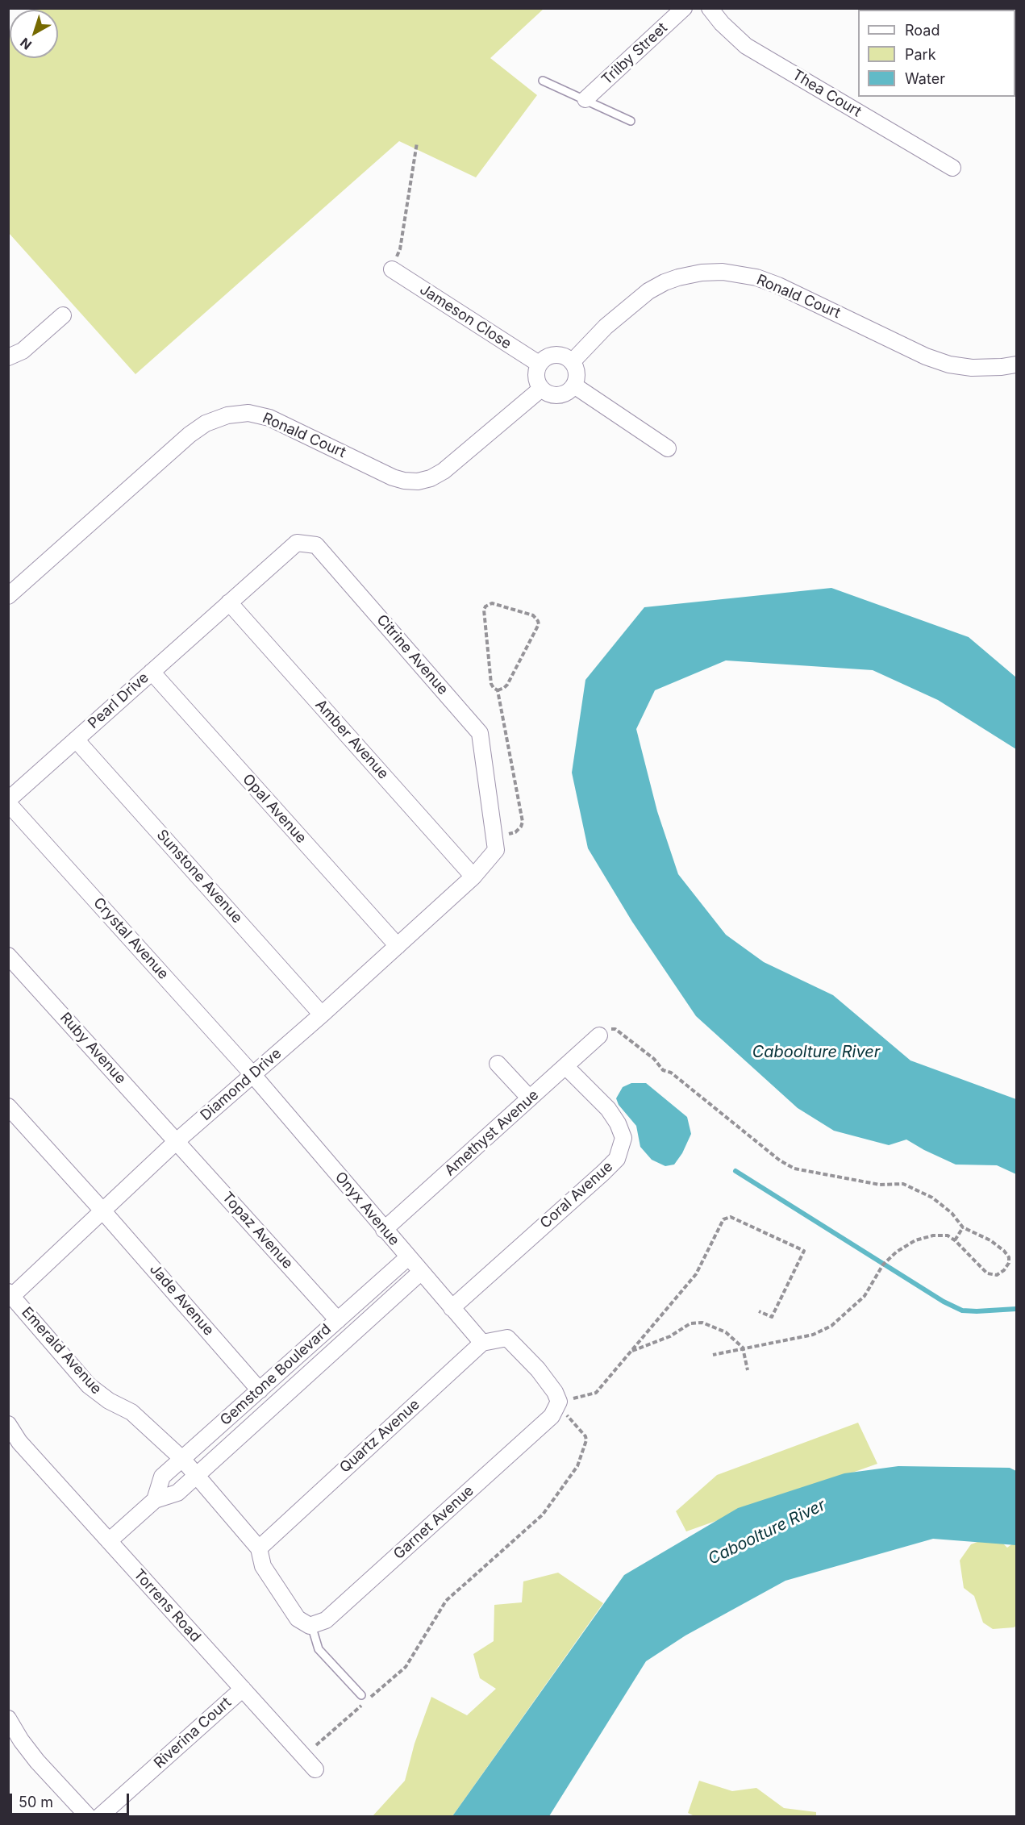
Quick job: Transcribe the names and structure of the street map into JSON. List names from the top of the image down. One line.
{"streets":{"street":["Trilby Street","Thea Court","Ronald Court","Jameson Close","Citrine Avenue","Pearl Drive","Amber Avenue","Opal Avenue","Sunstone Avenue","Crystal Avenue","Ruby Avenue","Diamond Drive","Amethyst Avenue","Coral Avenue","Onyx Avenue","Topaz Avenue","Jade Avenue","Emerald Avenue","Gemstone Boulevard","Quartz Avenue","Garnet Avenue","Torrens Road","Riverina Court"]},"crossings":[["Ronald Court","Jameson Close"],["Citrine Avenue","Pearl Drive"],["Citrine Avenue","Amber Avenue"],["Citrine Avenue","Diamond Drive"],["Pearl Drive","Amber Avenue"],["Pearl Drive","Opal Avenue"],["Pearl Drive","Sunstone Avenue"],["Pearl Drive","Crystal Avenue"],["Amber Avenue","Diamond Drive"],["Opal Avenue","Diamond Drive"],["Sunstone Avenue","Diamond Drive"],["Crystal Avenue","Diamond Drive"],["Crystal Avenue","Onyx Avenue"],["Ruby Avenue","Diamond Drive"],["Ruby Avenue","Topaz Avenue"],["Diamond Drive","Onyx Avenue"],["Diamond Drive","Topaz Avenue"],["Diamond Drive","Jade Avenue"],["Diamond Drive","Emerald Avenue"],["Amethyst Avenue","Coral Avenue"],["Amethyst Avenue","Onyx Avenue"],["Coral Avenue","Onyx Avenue"],["Onyx Avenue","Gemstone Boulevard"],["Onyx Avenue","Quartz Avenue"],["Topaz Avenue","Gemstone Boulevard"],["Jade Avenue","Gemstone Boulevard"],["Emerald Avenue","Gemstone Boulevard"],["Emerald Avenue","Quartz Avenue"],["Gemstone Boulevard","Torrens Road"],["Torrens Road","Riverina Court"]],"water":["Caboolture River"],"legend":["Road","Park","Water"],"scale_bar":"50 m","north":"bottom left"}
